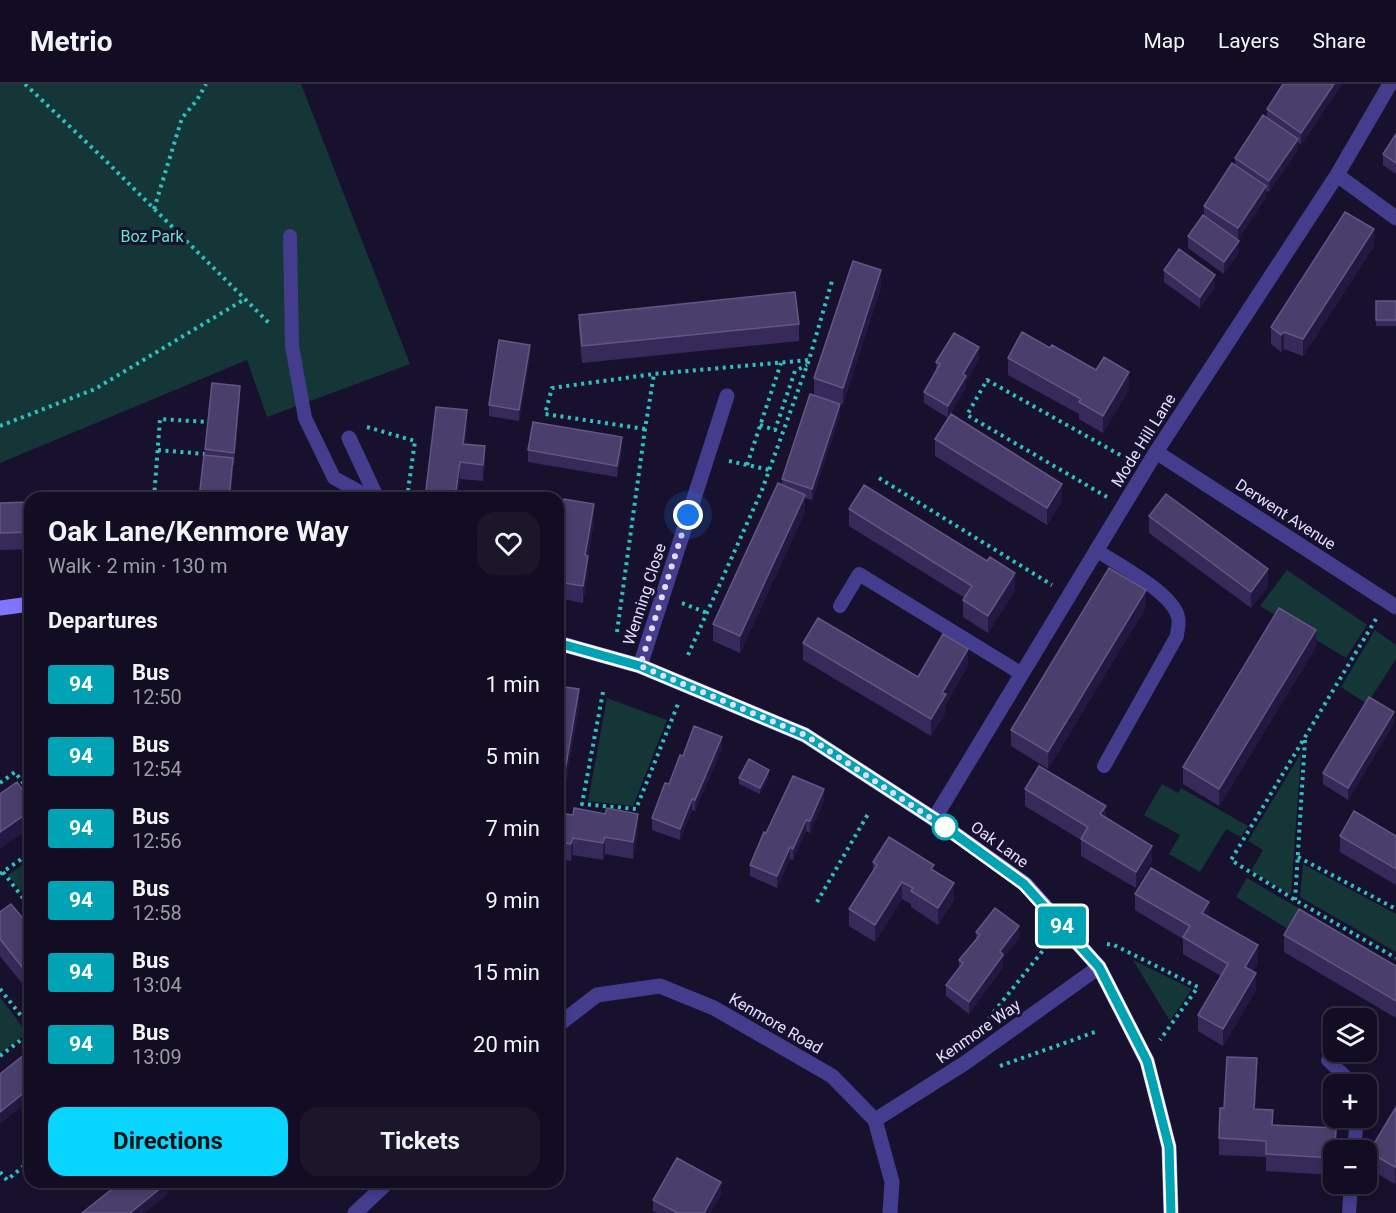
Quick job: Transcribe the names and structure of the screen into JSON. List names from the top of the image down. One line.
{"streets":{"street":["Mode Hill Lane","Derwent Avenue","Wenning Close","Oak Lane","Kenmore Road","Kenmore Way"]},"crossings":[["Mode Hill Lane","Derwent Avenue"],["Mode Hill Lane","Oak Lane"],["Wenning Close","Oak Lane"],["Oak Lane","Kenmore Way"],["Kenmore Road","Kenmore Way"]],"parks":["Boz Park"],"lines":["bus line 94"],"page":{"header":"Metrio","nav":["Map","Layers","Share"],"on_map":"94","heading":[["Oak Lane/Kenmore Way","Walk · 2 min · 130 m"],"Departures"],"list":[{"mark":"94","name":"Bus","note":"12:50","value":"1 min"},{"mark":"94","name":"Bus","note":"12:54","value":"5 min"},{"mark":"94","name":"Bus","note":"12:56","value":"7 min"},{"mark":"94","name":"Bus","note":"12:58","value":"9 min"},{"mark":"94","name":"Bus","note":"13:04","value":"15 min"},{"mark":"94","name":"Bus","note":"13:09","value":"20 min"}],"map_buttons":["+","−"],"buttons":["Directions","Tickets"]}}
